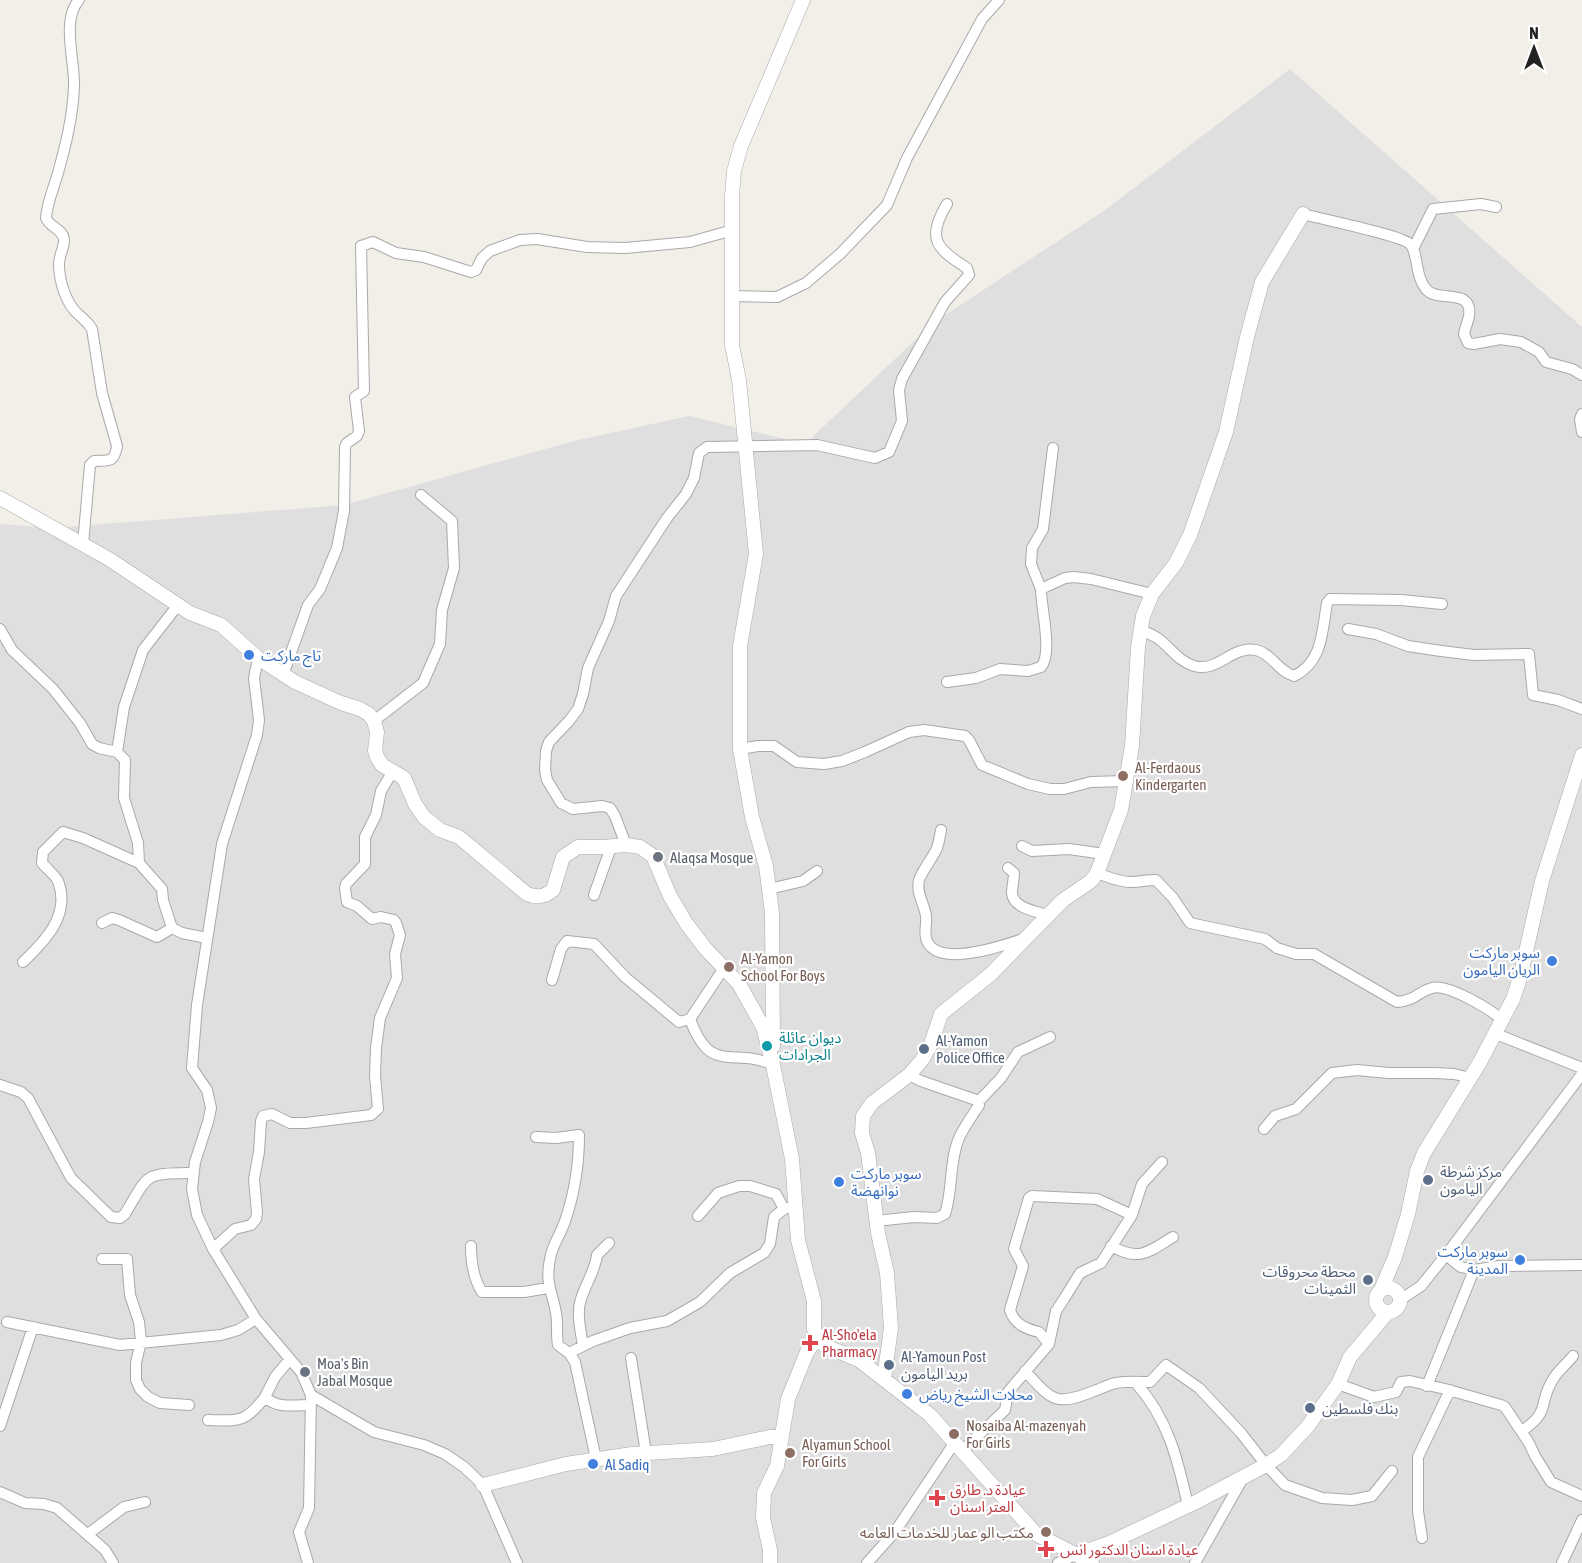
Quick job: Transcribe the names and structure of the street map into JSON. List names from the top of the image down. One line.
{"places":{"other":["تاج ماركت","Al-Ferdaous Kindergarten","Alaqsa Mosque","سوبر ماركت الريان اليامون","Al-Yamon School For Boys","ديوان عائلة الجرادات","Al-Yamon Police Office","مركز شرطة اليامون","سوبر ماركت نوانهضة","سوبر ماركت المدينة","محطة محروقات الثمينات","Al-Yamoun Post بريد اليامون","Moa's Bin Jabal Mosque","محلات الشيخ رياض","بنك فلسطين","Nosaiba Al-mazenyah For Girls","Alyamun School For Girls","Al Sadiq","مكتب الو عمار للخدمات العامه"],"health":["Al-Sho'ela Pharmacy","عيادة د. طارق العتر اسنان","عيادة اسنان الدكتور انس"]},"north":"top"}
